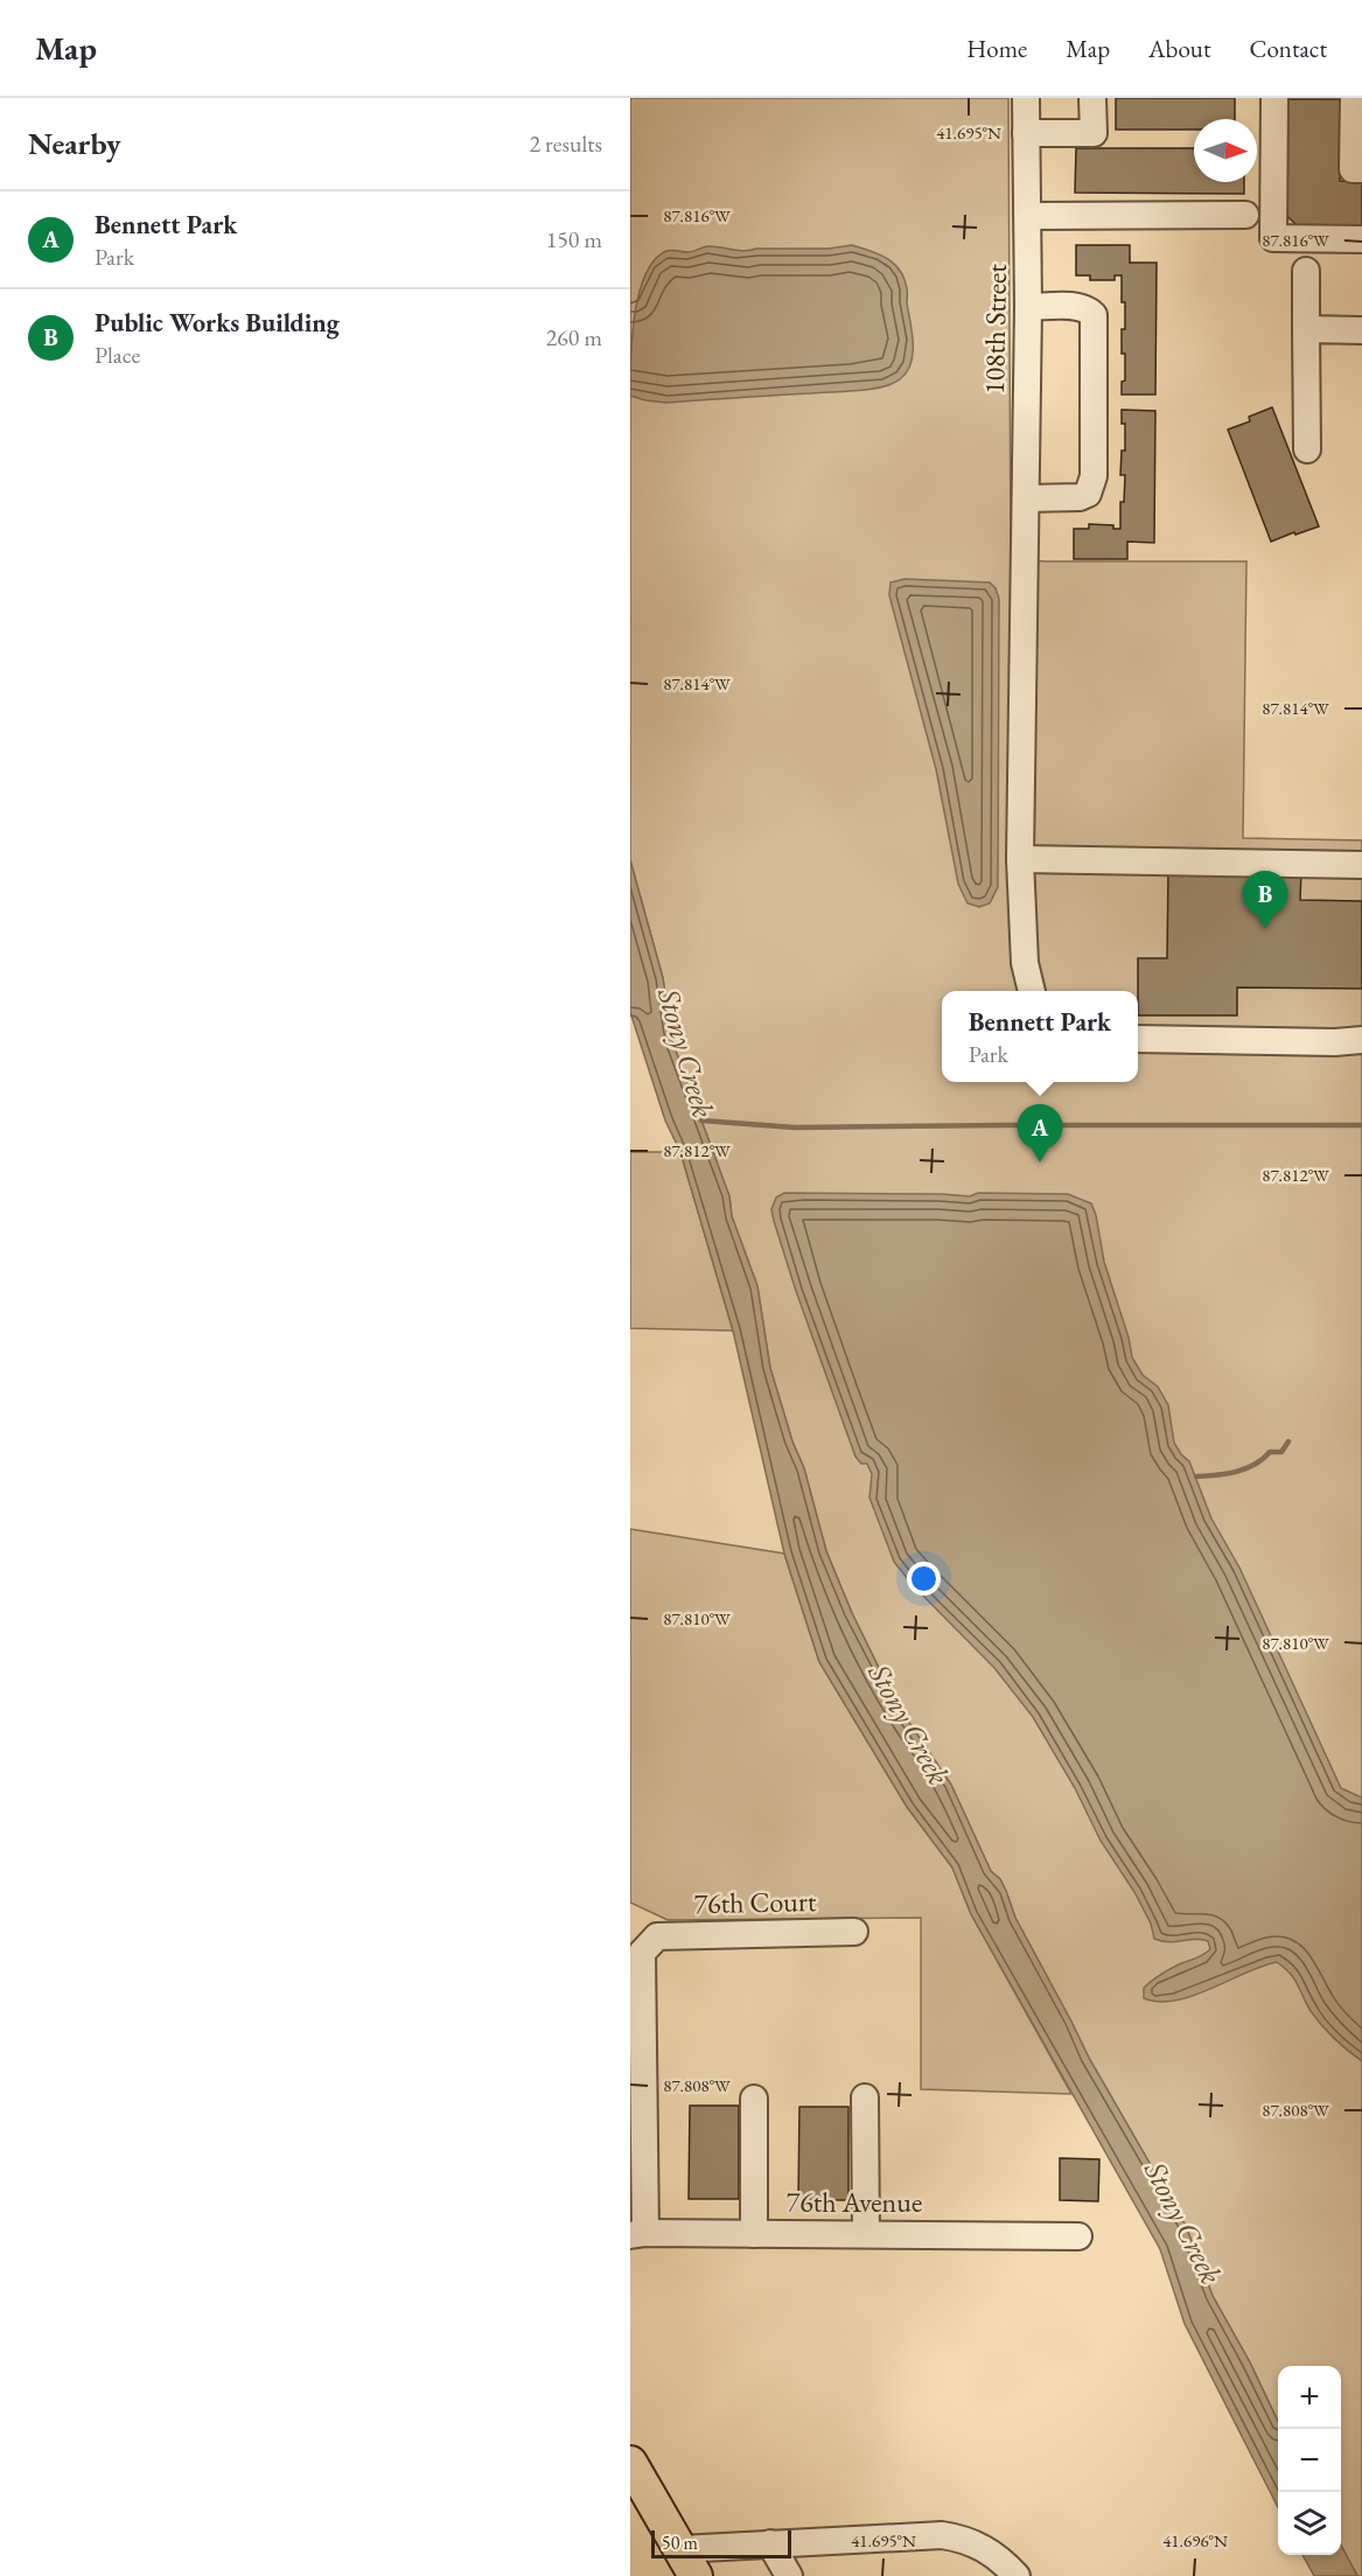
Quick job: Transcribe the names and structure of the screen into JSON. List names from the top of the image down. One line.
{"streets":{"street":["108th Street","76th Court","76th Avenue"]},"crossings":[["76th Court","76th Avenue"]],"water":["Stony Creek"],"scale_bar":"50 m","north":"right","page":{"header":"Map","nav":["Home","Map","About","Contact"],"heading":["Nearby","2 results"],"list":[{"mark":"A","name":"Bennett Park","note":"Park","value":"150 m"},{"mark":"B","name":"Public Works Building","note":"Place","value":"260 m"}],"pins":["B","A"],"popup":["Bennett Park","Park"],"map_buttons":["+","−"],"scale":"50 m"},"coordinates":["41.695°N","87.816°W","87.814°W","87.812°W","87.810°W","87.808°W","41.696°N"]}
